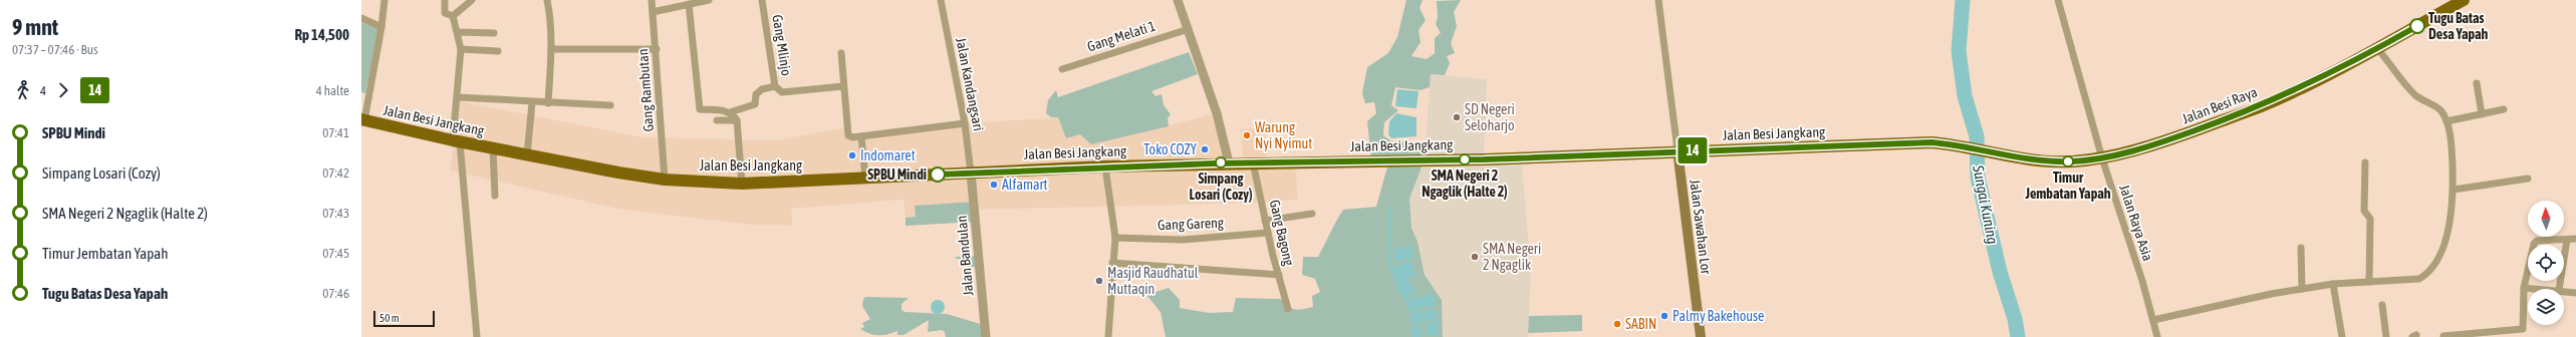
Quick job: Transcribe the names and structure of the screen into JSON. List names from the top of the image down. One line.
{"streets":{"main road":["Jalan Besi Raya","Jalan Besi Jangkang","Jalan Sawahan Lor"],"street":["Gang Melati 1","Gang Mlinjo","Jalan Kandangsari","Gang Rambutan","Jalan Raya Asia","Gang Gareng","Gang Bagong","Jalan Bandulan"]},"crossings":[["Jalan Kandangsari","Jalan Besi Jangkang"],["Jalan Kandangsari","Jalan Bandulan"],["Gang Rambutan","Jalan Besi Jangkang"],["Jalan Besi Raya","Jalan Besi Jangkang"],["Jalan Besi Raya","Jalan Raya Asia"],["Jalan Besi Jangkang","Jalan Sawahan Lor"],["Jalan Besi Jangkang","Gang Bagong"],["Jalan Besi Jangkang","Jalan Bandulan"],["Gang Gareng","Gang Bagong"]],"water":["Sungai Kuning"],"places":["Tugu Batas Desa Yapah","SD Negeri Seloharjo","Warung Nyi Nyimut","Toko COZY","Indomaret","SMA Negeri 2 Ngaglik (Halte 2)","Timur Jembatan Yapah","Simpang Losari (Cozy)","SPBU Mindi","Alfamart","SMA Negeri 2 Ngaglik","Masjid Raudhatul Muttaqin","Palmy Bakehouse","SABIN"],"lines":["bus line 14"],"scale_bar":"50 m","north":"top","page":{"heading":["9 mnt","07:37 – 07:46 · Bus","Rp 14,500"],"on_map":"14","legs":["4","14","4 halte"],"list":[{"name":"SPBU Mindi","value":"07:41"},{"name":"Simpang Losari (Cozy)","value":"07:42"},{"name":"SMA Negeri 2 Ngaglik (Halte 2)","value":"07:43"},{"name":"Timur Jembatan Yapah","value":"07:45"},{"name":"Tugu Batas Desa Yapah","value":"07:46"}],"scale":"50 m"}}
